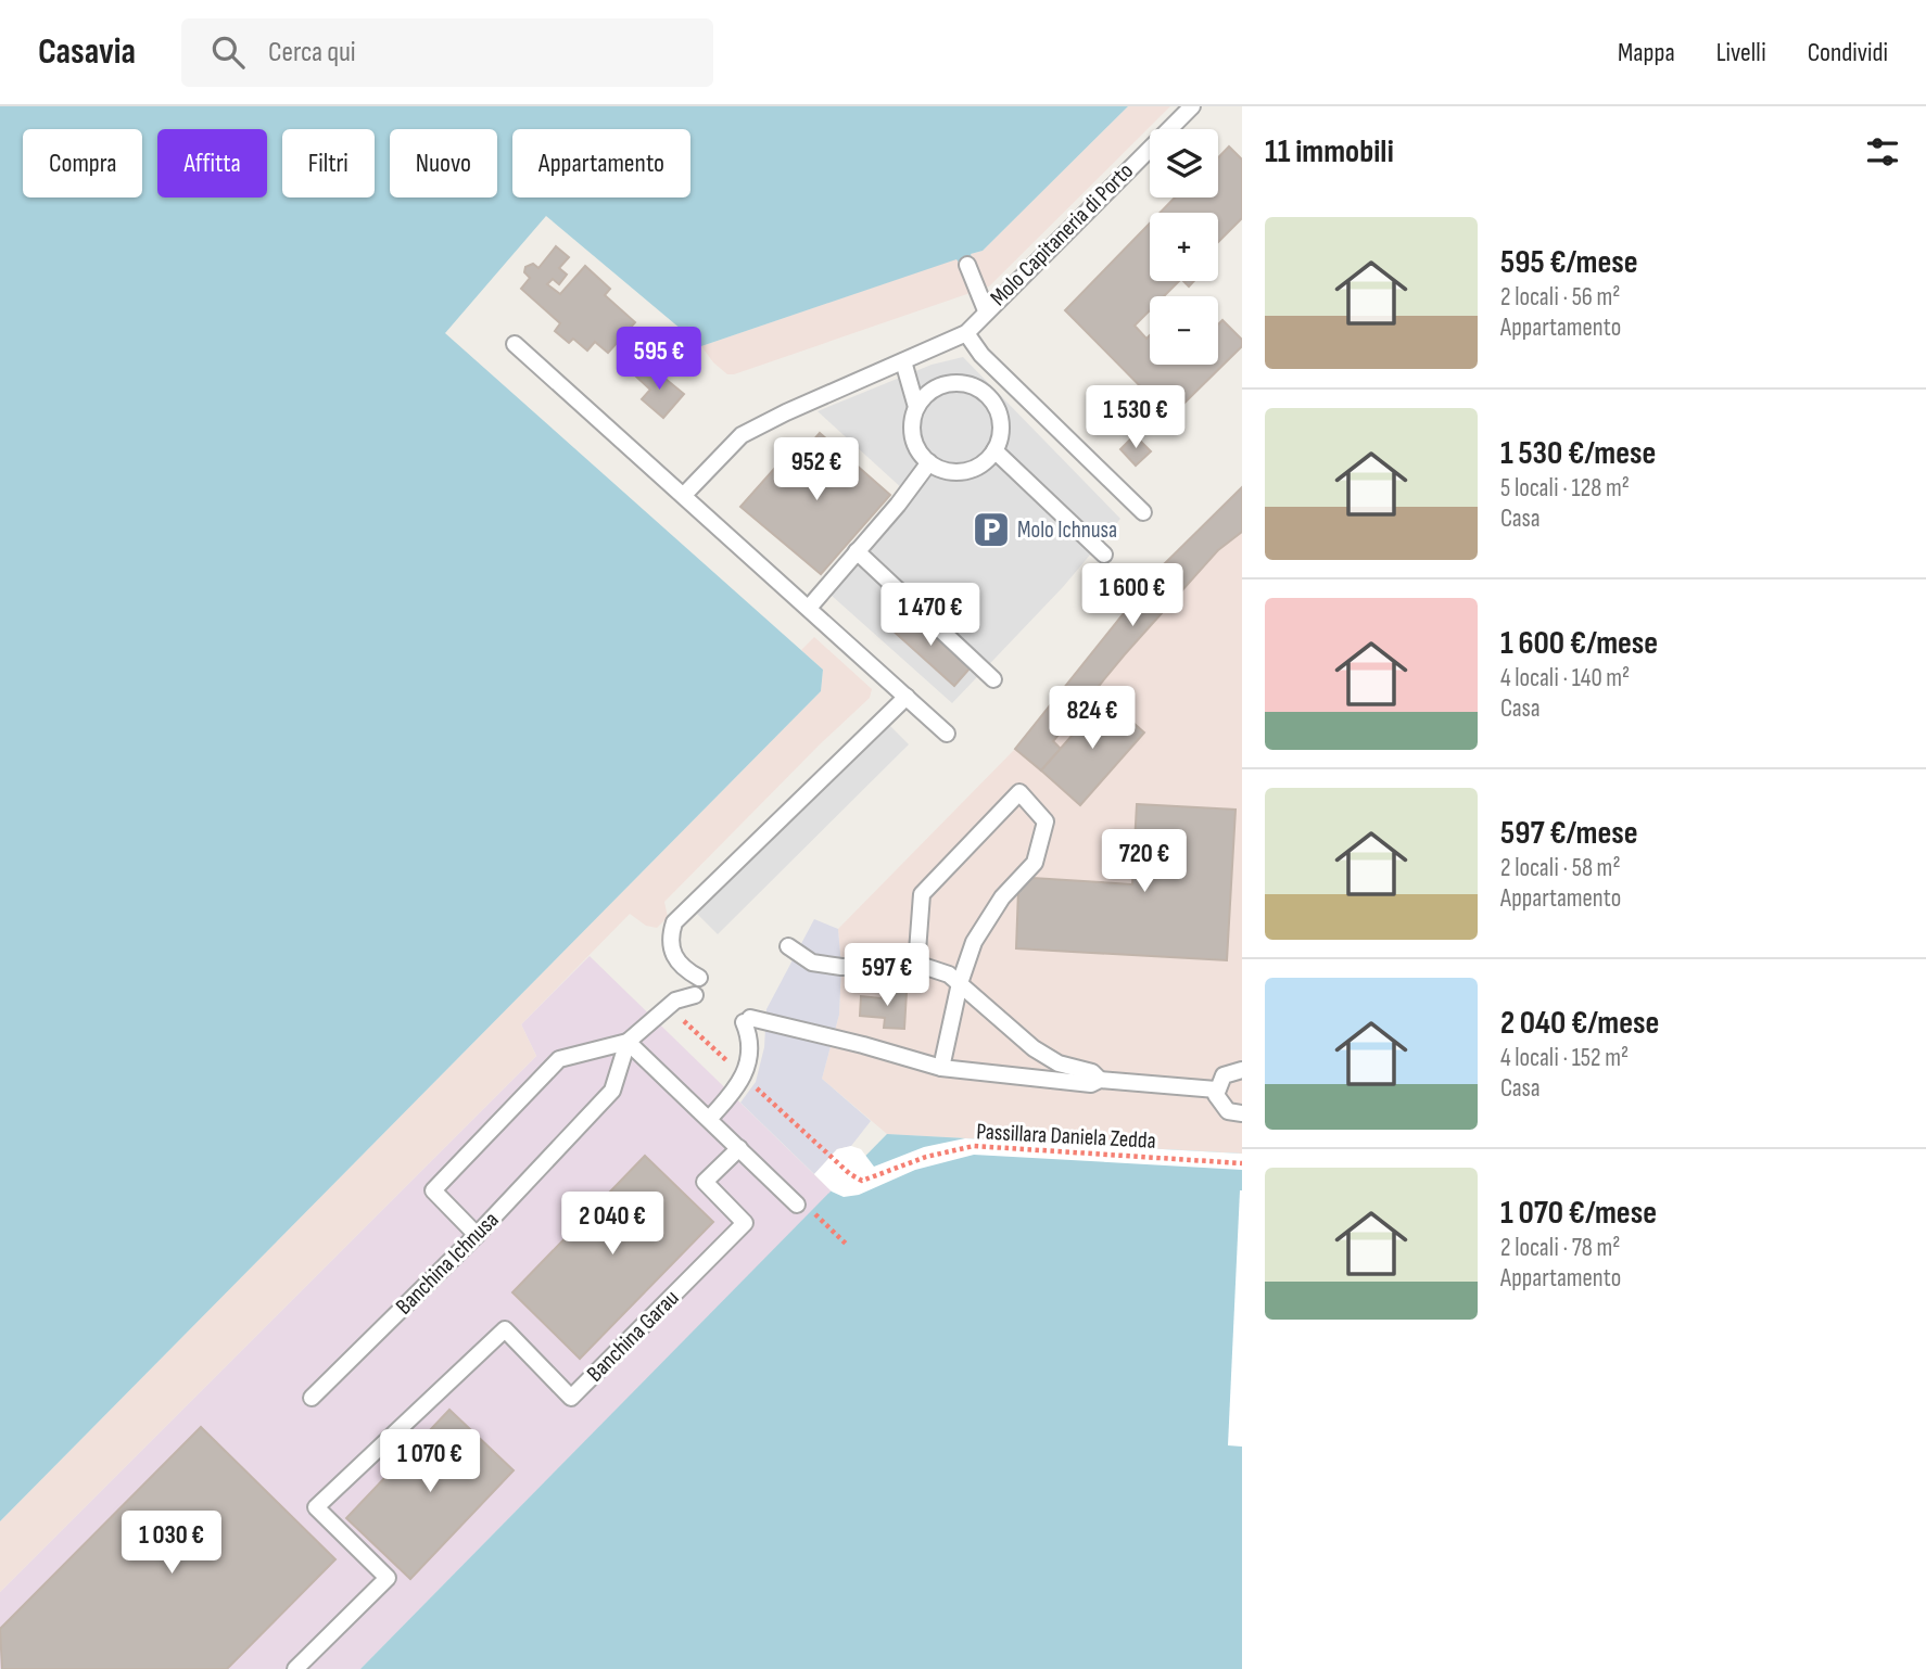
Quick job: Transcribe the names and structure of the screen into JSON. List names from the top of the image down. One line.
{"streets":{"lane":["Molo Capitaneria di Porto","Banchina Ichnusa","Banchina Garau"],"path":["Passillara Daniela Zedda"]},"places":{"parking":["Molo Ichnusa"]},"page":{"header":"Casavia","search":"Cerca qui","nav":["Mappa","Livelli","Condividi"],"heading":"11 immobili","map_buttons":["+","−"],"chip":["Compra","Affitta","Filtri","Nuovo","Appartamento"],"list":[{"name":"595 €/mese","note":"2 locali · 56 m² · Appartamento"},{"name":"1 530 €/mese","note":"5 locali · 128 m² · Casa"},{"name":"1 600 €/mese","note":"4 locali · 140 m² · Casa"},{"name":"597 €/mese","note":"2 locali · 58 m² · Appartamento"},{"name":"2 040 €/mese","note":"4 locali · 152 m² · Casa"},{"name":"1 070 €/mese","note":"2 locali · 78 m² · Appartamento"}],"price":["595 €","1 530 €","952 €","1 600 €","1 470 €","824 €","720 €","597 €","2 040 €","1 070 €","1 030 €"]}}
